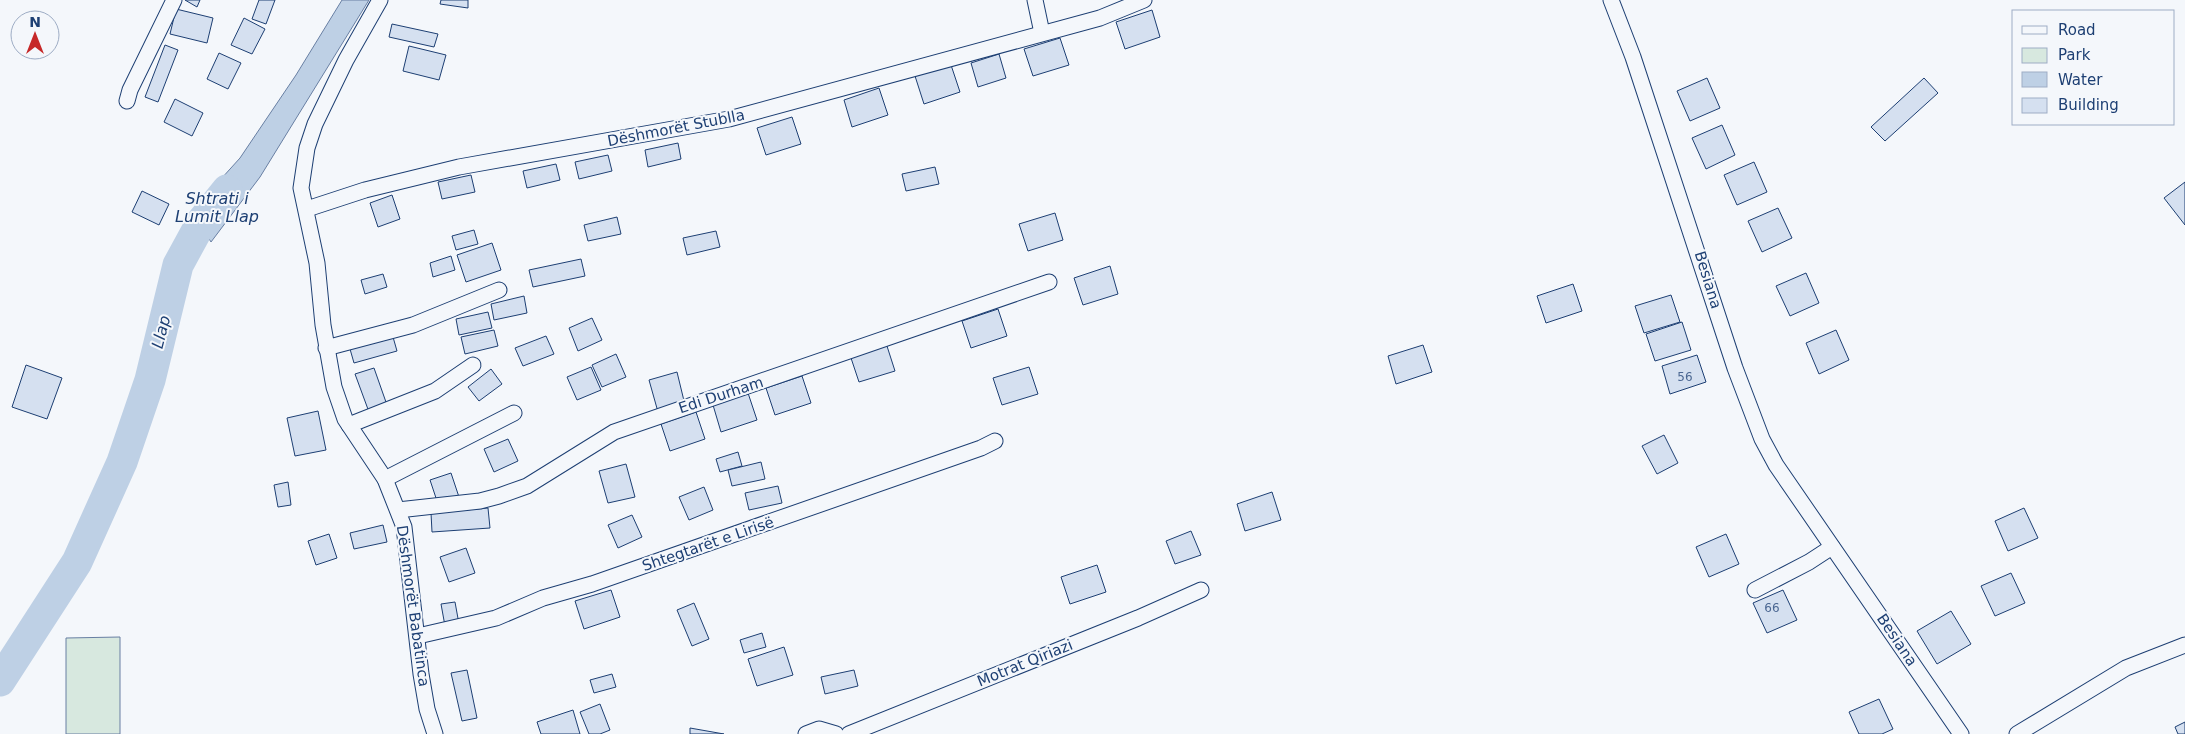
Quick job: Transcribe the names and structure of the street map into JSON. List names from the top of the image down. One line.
{"streets":{"street":["Dëshmorët Stublla","Besiana","Edi Durham","Shtegtarët e Lirisë","Dëshmorët Babatinca","Motrat Qiriazi"]},"crossings":[["Dëshmorët Stublla","Dëshmorët Babatinca"],["Edi Durham","Dëshmorët Babatinca"],["Shtegtarët e Lirisë","Dëshmorët Babatinca"]],"water":["Shtrati i Lumit Llap","Llap"],"house_numbers":["56","66"],"legend":["Road","Park","Water","Building"],"north":"top"}
